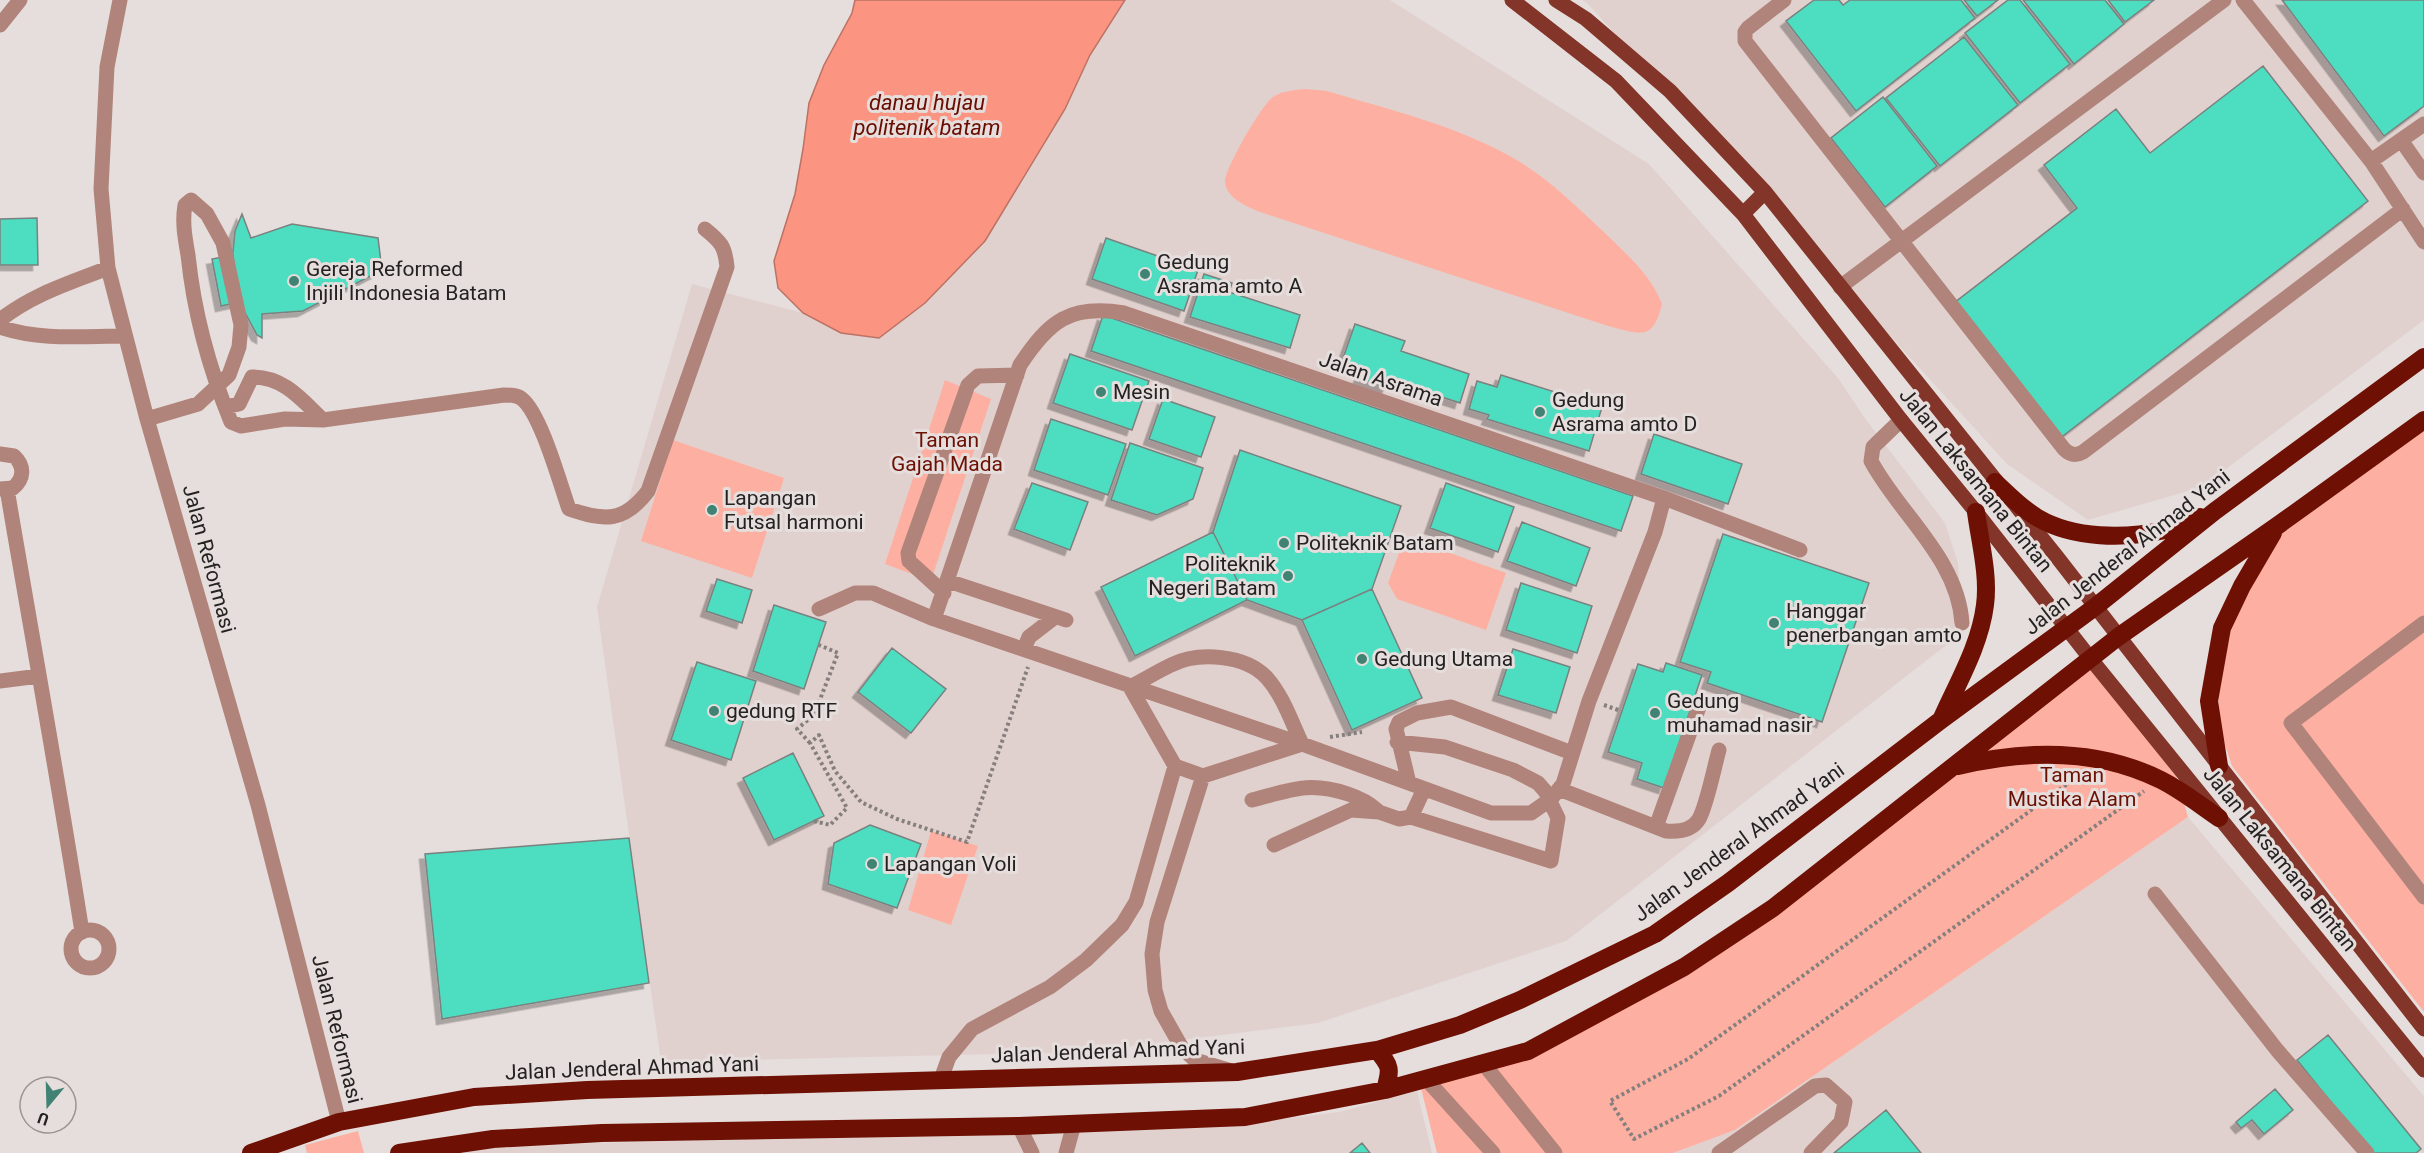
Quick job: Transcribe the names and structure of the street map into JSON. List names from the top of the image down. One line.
{"streets":{"highway":["Jalan Jenderal Ahmad Yani"],"main road":["Jalan Laksamana Bintan"],"street":["Jalan Asrama","Jalan Reformasi"]},"crossings":[["Jalan Laksamana Bintan","Jalan Jenderal Ahmad Yani"],["Jalan Jenderal Ahmad Yani","Jalan Reformasi"]],"water":["danau hujau politenik batam"],"parks":["Taman Gajah Mada","Taman Mustika Alam"],"places":["Gedung Asrama amto A","Gereja Reformed Injili Indonesia Batam","Mesin","Gedung Asrama amto D","Lapangan Futsal harmoni","Politeknik Batam","Politeknik Negeri Batam","Hanggar penerbangan amto","Gedung Utama","gedung RTF","Gedung muhamad nasir","Lapangan Voli"],"north":"bottom"}
